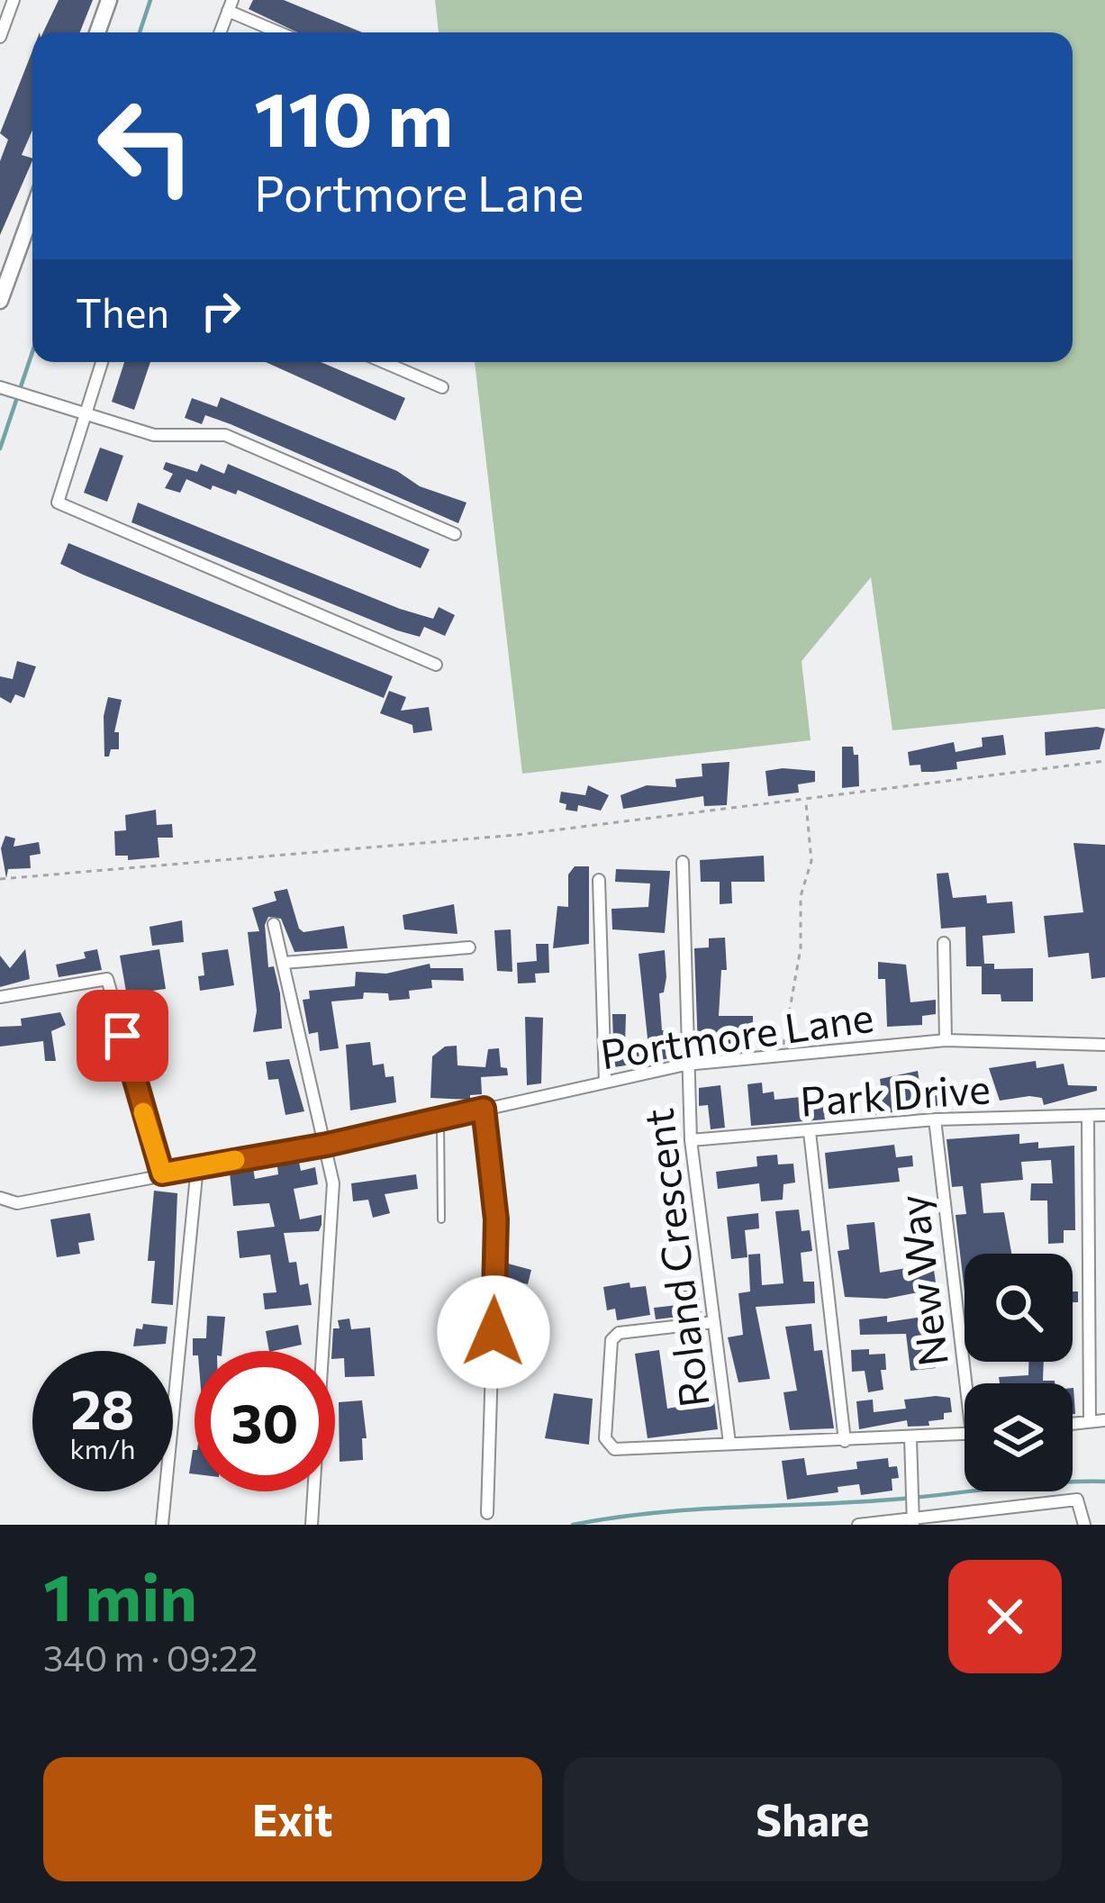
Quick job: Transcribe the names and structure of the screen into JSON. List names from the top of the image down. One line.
{"streets":{"street":["Portmore Lane","Park Drive","Roland Crescent","New Way"]},"crossings":[["Portmore Lane","Roland Crescent"],["Park Drive","Roland Crescent"],["Park Drive","New Way"]],"page":{"turn":["110 m","Portmore Lane"],"then":"Then","speed":"28 km/h","limit":"30","heading":["1 min","340 m · 09:22"],"buttons":["Exit","Share"]}}
